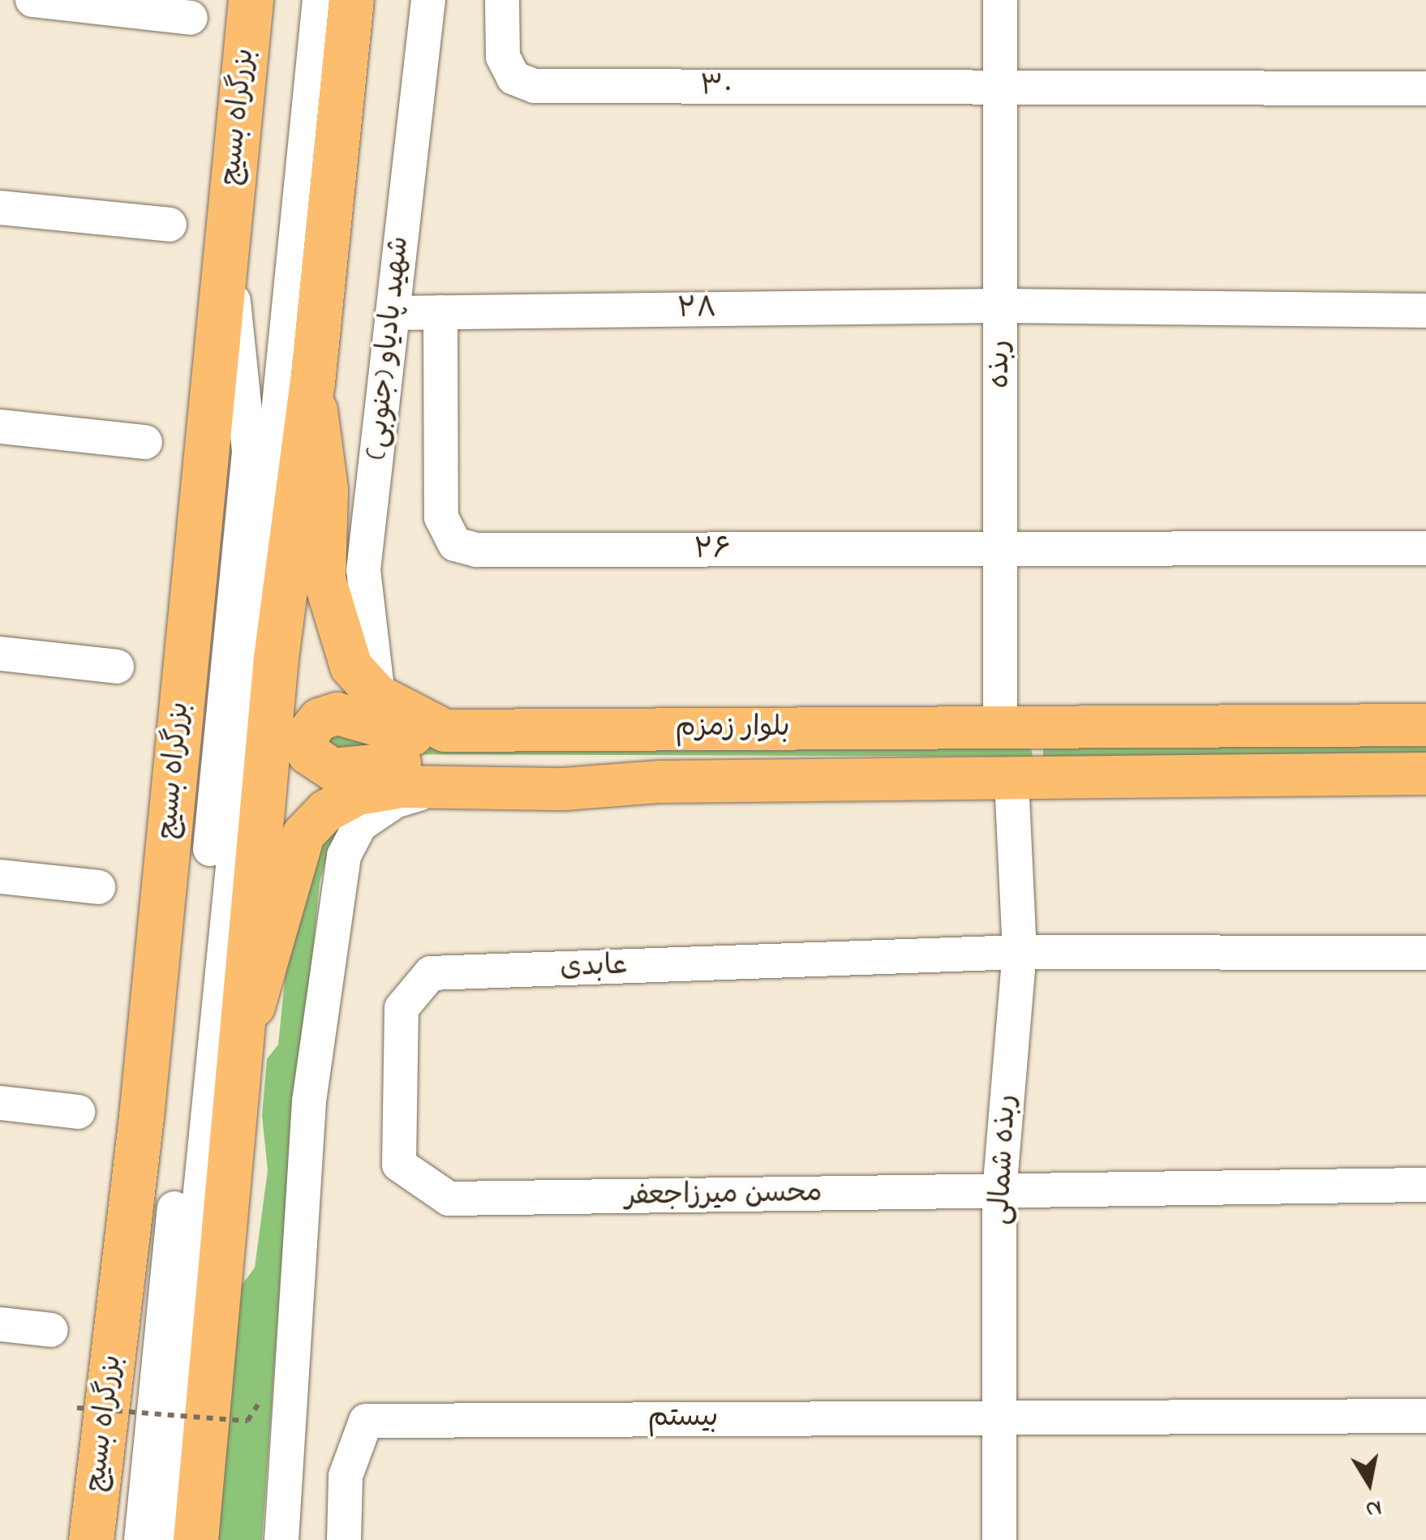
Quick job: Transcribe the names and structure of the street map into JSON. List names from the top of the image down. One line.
{"streets":{"highway":["بزرگراه بسیج"],"main road":["بلوار زمزم"],"street":["۳۰","۲۸","شهید پادیاو (جنوبی)","ربذه","۲۶","عابدی","ربذه شمالی","محسن میرزاجعفر","بیستم"]},"crossings":[["۳۰","ربذه"],["۲۸","شهید پادیاو (جنوبی)"],["۲۸","ربذه"],["۲۸","۲۶"],["شهید پادیاو (جنوبی)","بلوار زمزم"],["ربذه","۲۶"],["ربذه","بلوار زمزم"],["بلوار زمزم","ربذه شمالی"],["عابدی","ربذه شمالی"],["عابدی","محسن میرزاجعفر"],["ربذه شمالی","محسن میرزاجعفر"],["ربذه شمالی","بیستم"]],"north":"bottom"}
